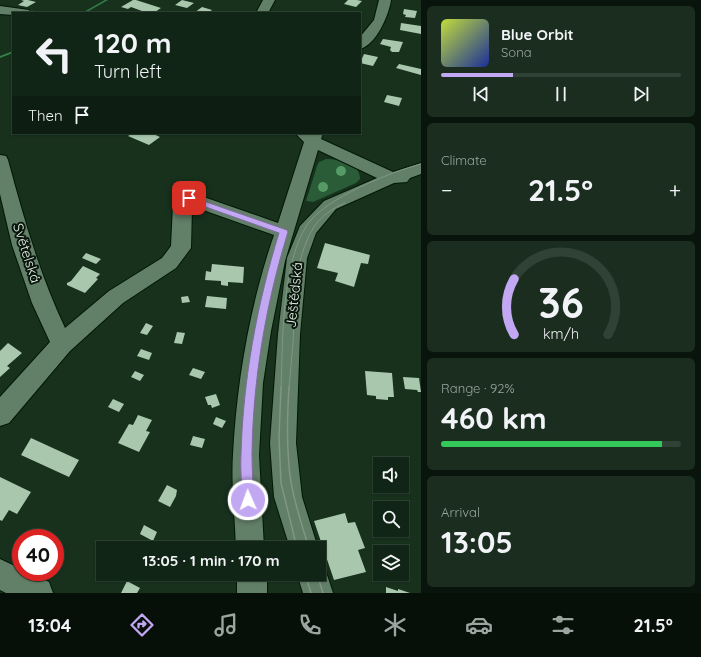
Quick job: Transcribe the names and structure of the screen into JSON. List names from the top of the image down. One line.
{"streets":{"street":["Světelská","Ještědská"]},"page":{"turn":["120 m","Turn left"],"song":["Blue Orbit","Sona"],"then":"Then","tile":["Climate",["Range · 92%","460 km"],["Arrival","13:05"]],"heat":["−","21.5°","+"],"limit":"40","trip":"13:05 · 1 min · 170 m","tabs":["13:04","21.5°"],"gauge":["36","km/h"]}}
